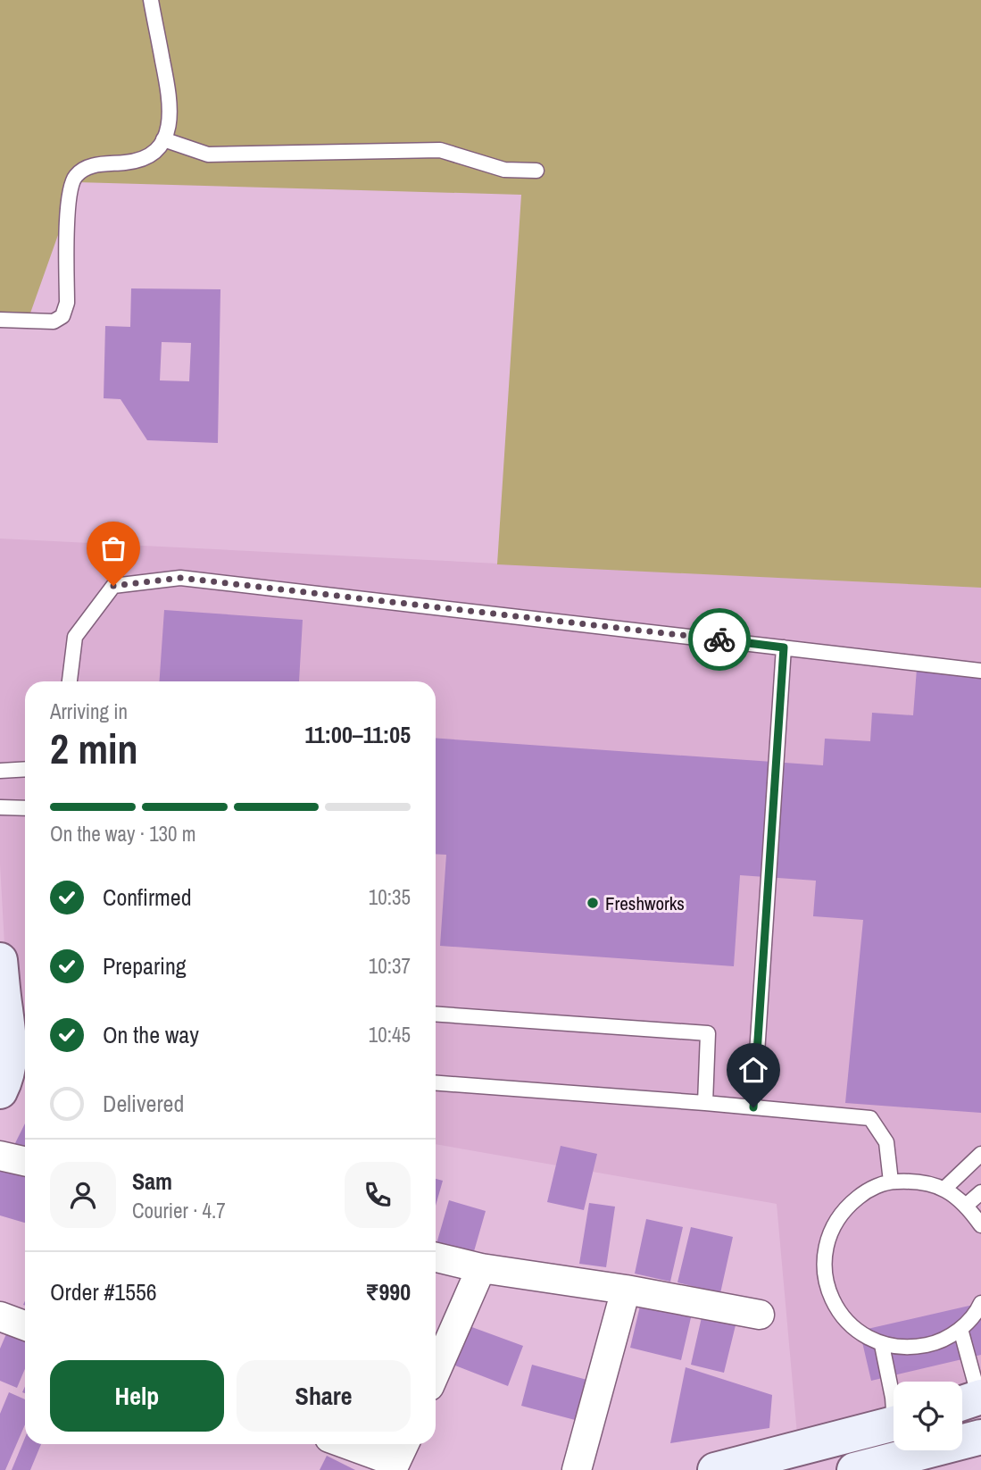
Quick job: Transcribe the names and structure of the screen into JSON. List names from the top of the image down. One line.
{"places":["Freshworks"],"page":{"heading":["2 min","Arriving in","11:00–11:05"],"panel":["Sam","Courier · 4.7","Order #1556","₹990"],"bar":"On the way · 130 m","list":[["Confirmed","10:35"],["Preparing","10:37"],["On the way","10:45"],"Delivered"],"buttons":["Help","Share"]}}
